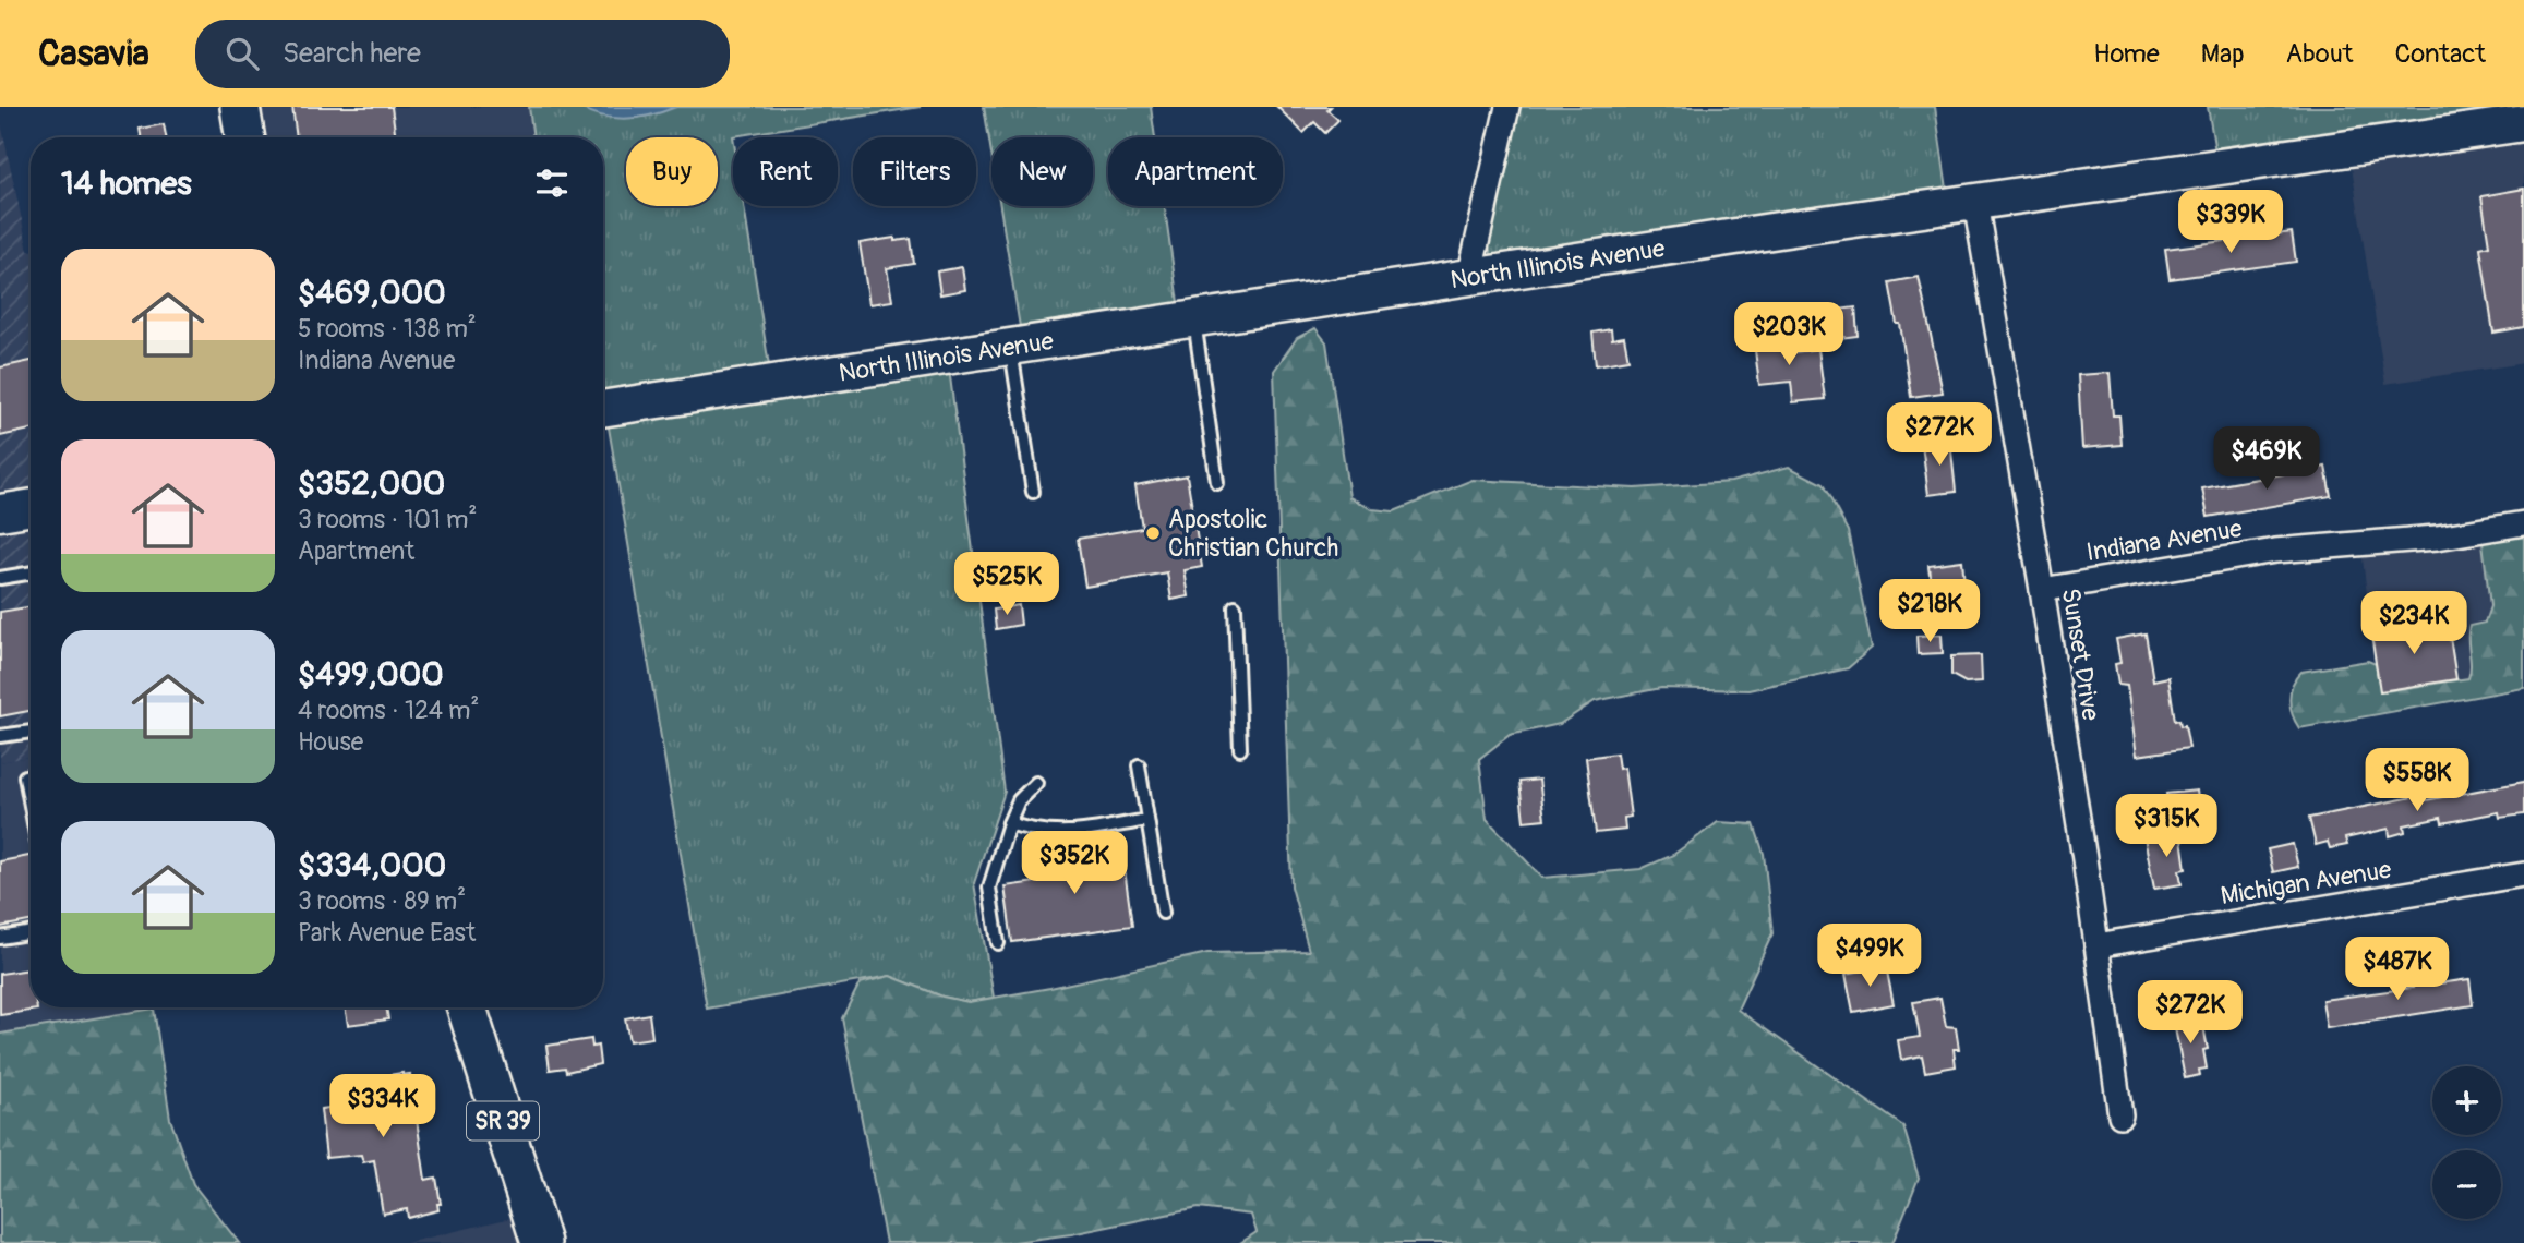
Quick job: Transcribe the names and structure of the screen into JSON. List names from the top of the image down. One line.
{"streets":{"main road":["SR 39"],"street":["North Illinois Avenue","Indiana Avenue","Sunset Drive","Michigan Avenue"]},"crossings":[["North Illinois Avenue","Sunset Drive"],["Indiana Avenue","Sunset Drive"],["Sunset Drive","Michigan Avenue"]],"places":["Apostolic Christian Church"],"page":{"header":"Casavia","search":"Search here","nav":["Home","Map","About","Contact"],"chip":["Buy","Rent","Filters","New","Apartment"],"heading":"14 homes","price":["$339K","$203K","$272K","$469K","$525K","$218K","$234K","$558K","$315K","$352K","$499K","$487K","$272K","$334K"],"list":[{"name":"$469,000","note":"5 rooms · 138 m² · Indiana Avenue"},{"name":"$352,000","note":"3 rooms · 101 m² · Apartment"},{"name":"$499,000","note":"4 rooms · 124 m² · House"},{"name":"$334,000","note":"3 rooms · 89 m² · Park Avenue East"}],"map_buttons":["+","−"]}}
